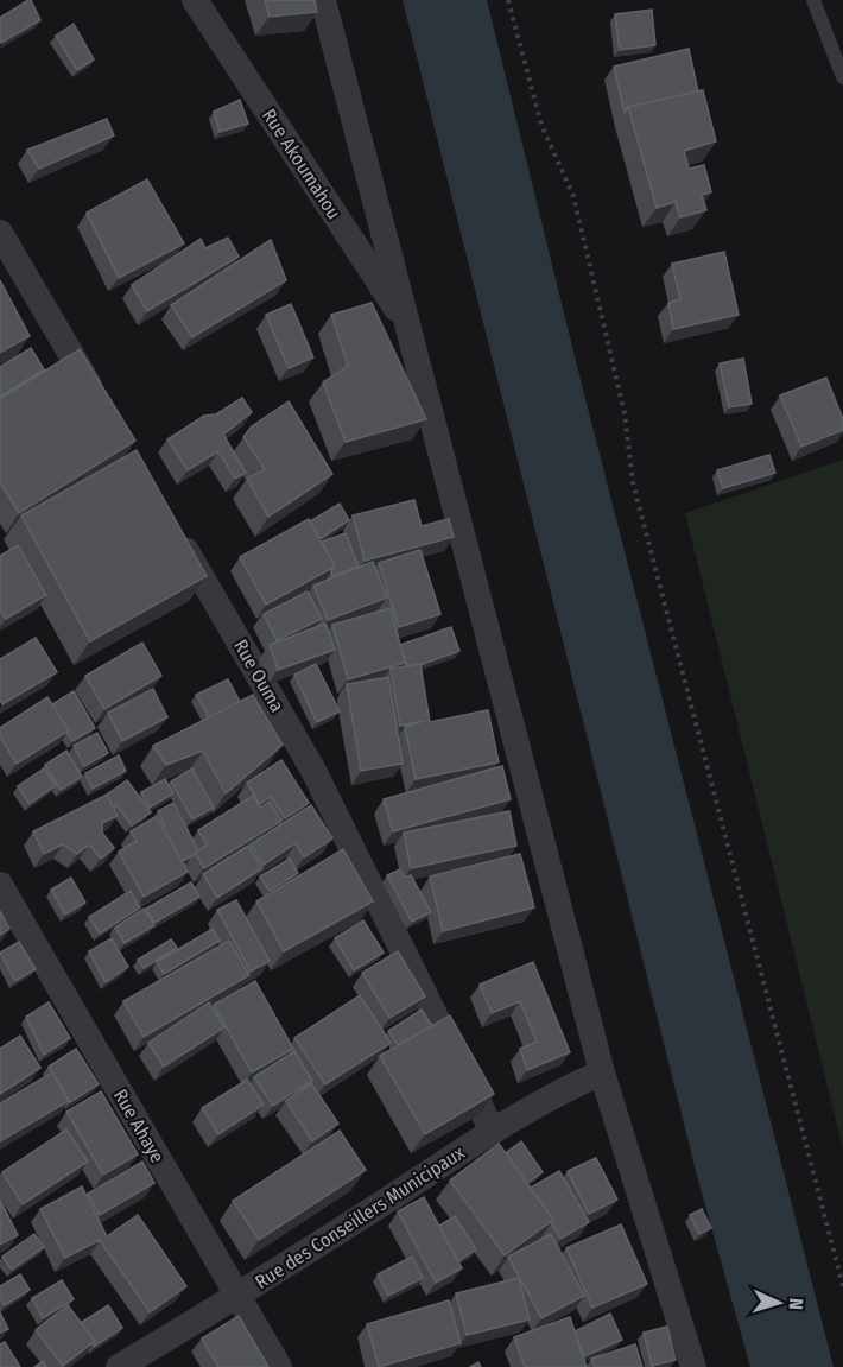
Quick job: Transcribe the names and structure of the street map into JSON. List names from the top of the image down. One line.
{"streets":{"street":["Rue Akoumahou","Rue Ouma","Rue Ahaye","Rue des Conseillers Municipaux"]},"crossings":[["Rue Ouma","Rue des Conseillers Municipaux"],["Rue Ahaye","Rue des Conseillers Municipaux"]],"north":"right"}
